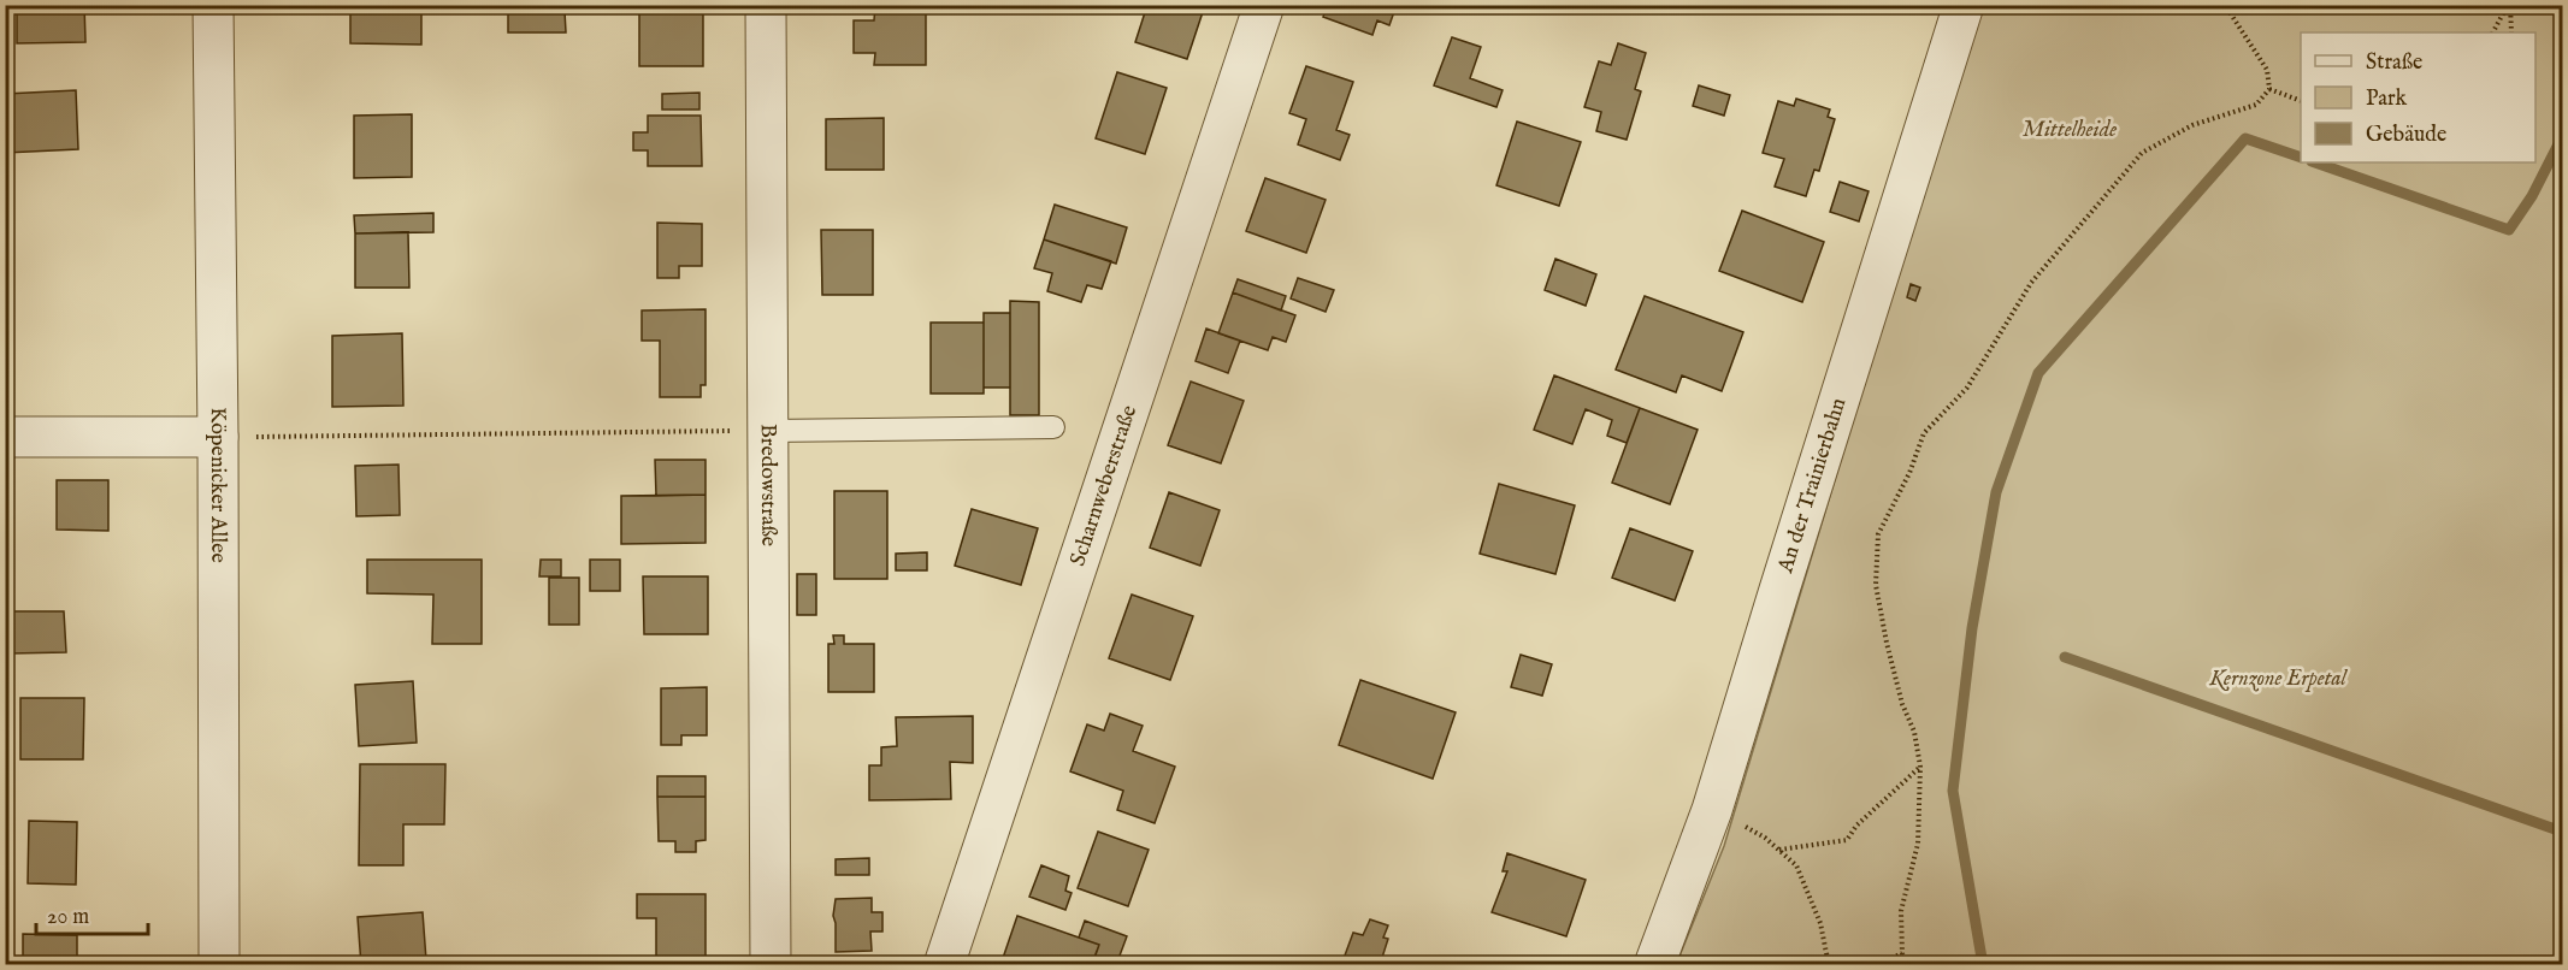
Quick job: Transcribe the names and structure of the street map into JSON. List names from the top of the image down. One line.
{"streets":{"street":["Köpenicker Allee","Bredowstraße","Scharnweberstraße","An der Trainierbahn"]},"parks":["Mittelheide","Kernzone Erpetal"],"legend":["Straße","Park","Gebäude"],"scale_bar":"20 m"}
